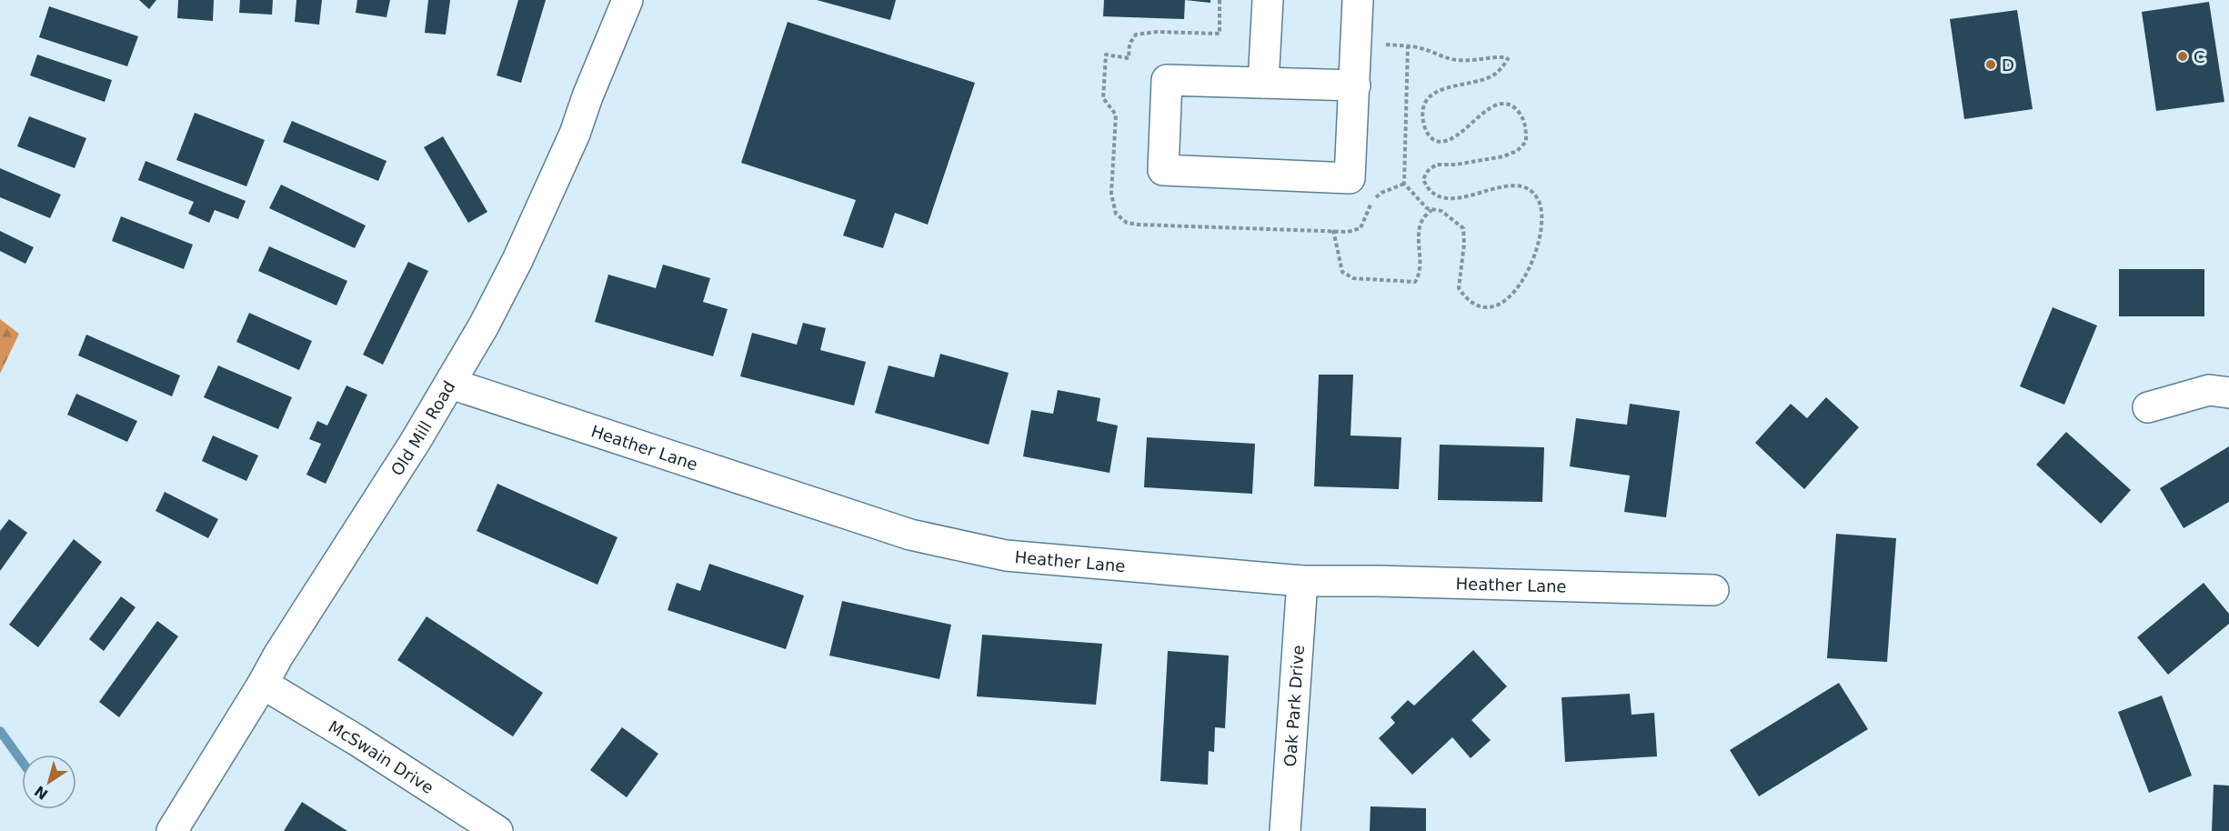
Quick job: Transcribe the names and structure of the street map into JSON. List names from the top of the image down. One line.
{"streets":{"street":["Old Mill Road","Heather Lane","Oak Park Drive","McSwain Drive"]},"crossings":[["Old Mill Road","Heather Lane"],["Old Mill Road","McSwain Drive"],["Heather Lane","Oak Park Drive"]],"places":["C","D"],"north":"bottom left"}
